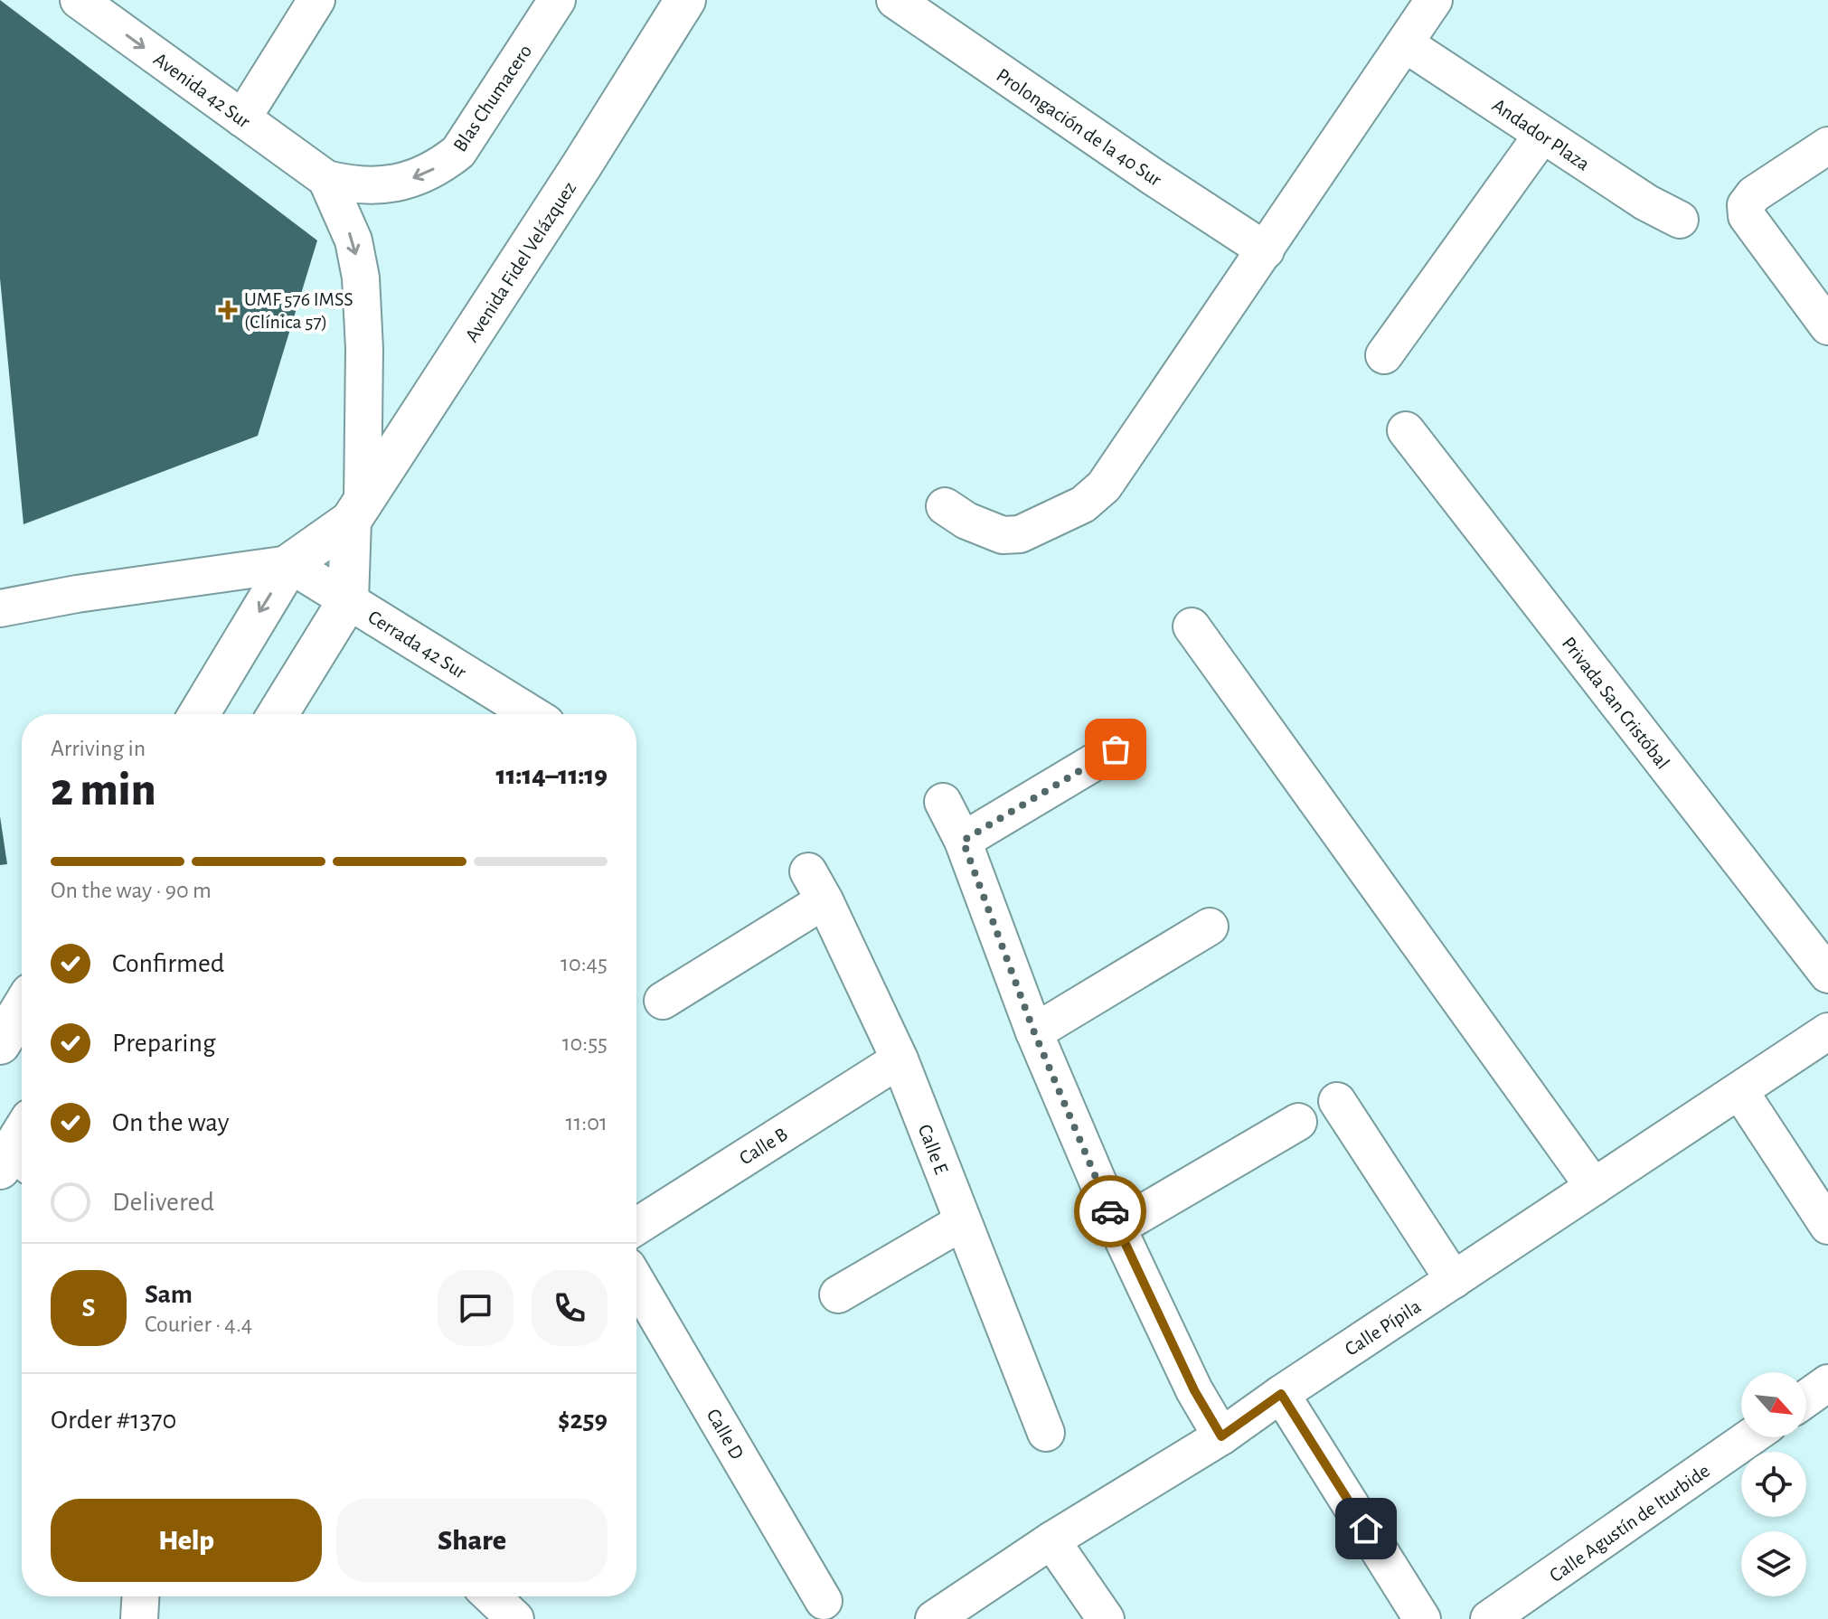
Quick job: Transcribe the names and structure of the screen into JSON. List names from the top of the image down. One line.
{"streets":{"main road":["Avenida Fidel Velázquez"],"street":["Avenida 42 Sur","Blas Chumacero","Prolongación de la 40 Sur","Andador Plaza","Cerrada 42 Sur","Privada San Cristóbal","Calle B","Calle E","Calle Pípila","Calle D","Calle Agustín de Iturbide"]},"crossings":[["Avenida 42 Sur","Blas Chumacero"],["Avenida Fidel Velázquez","Cerrada 42 Sur"],["Calle B","Calle E"]],"one_way":["Avenida 42 Sur","Blas Chumacero"],"places":{"health":["UMF 576 IMSS (Clínica 57)"]},"north":"bottom right","page":{"heading":["2 min","Arriving in","11:14–11:19"],"panel":["Sam","Courier · 4.4","Order #1370","$259"],"bar":"On the way · 90 m","list":[["Confirmed","10:45"],["Preparing","10:55"],["On the way","11:01"],"Delivered"],"round":"S","buttons":["Help","Share"]}}
